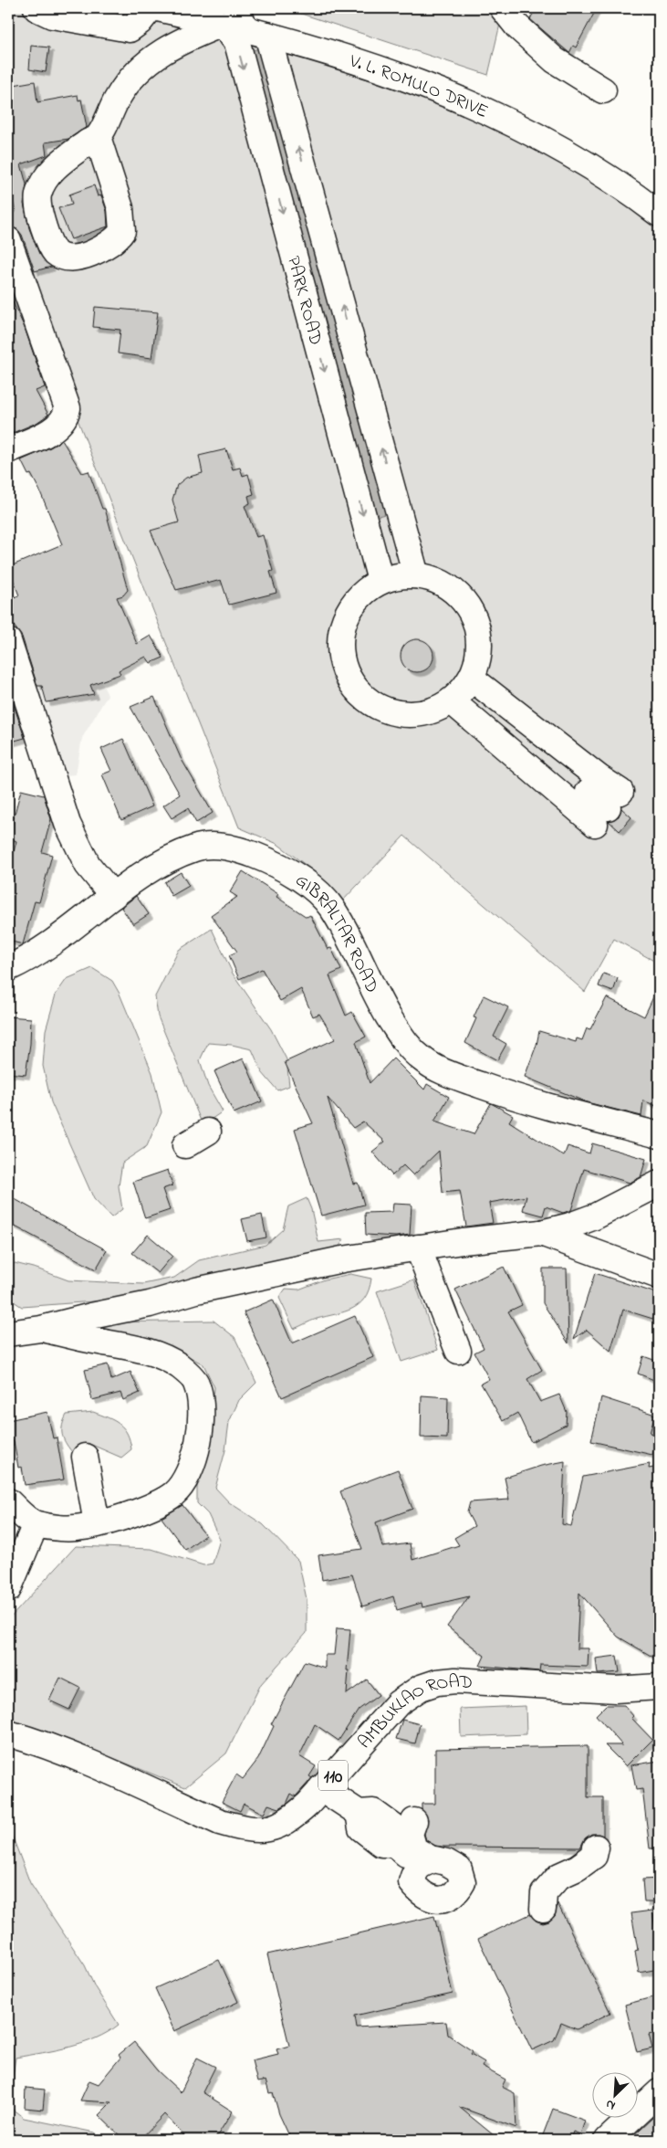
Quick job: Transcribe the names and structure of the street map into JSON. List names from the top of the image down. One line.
{"streets":{"street":["V. L. ROMULO DRIVE","PARK ROAD","GIBRALTAR ROAD","AMBUKLAO ROAD","110"]},"crossings":[["V. L. ROMULO DRIVE","PARK ROAD"]],"north":"bottom left"}
